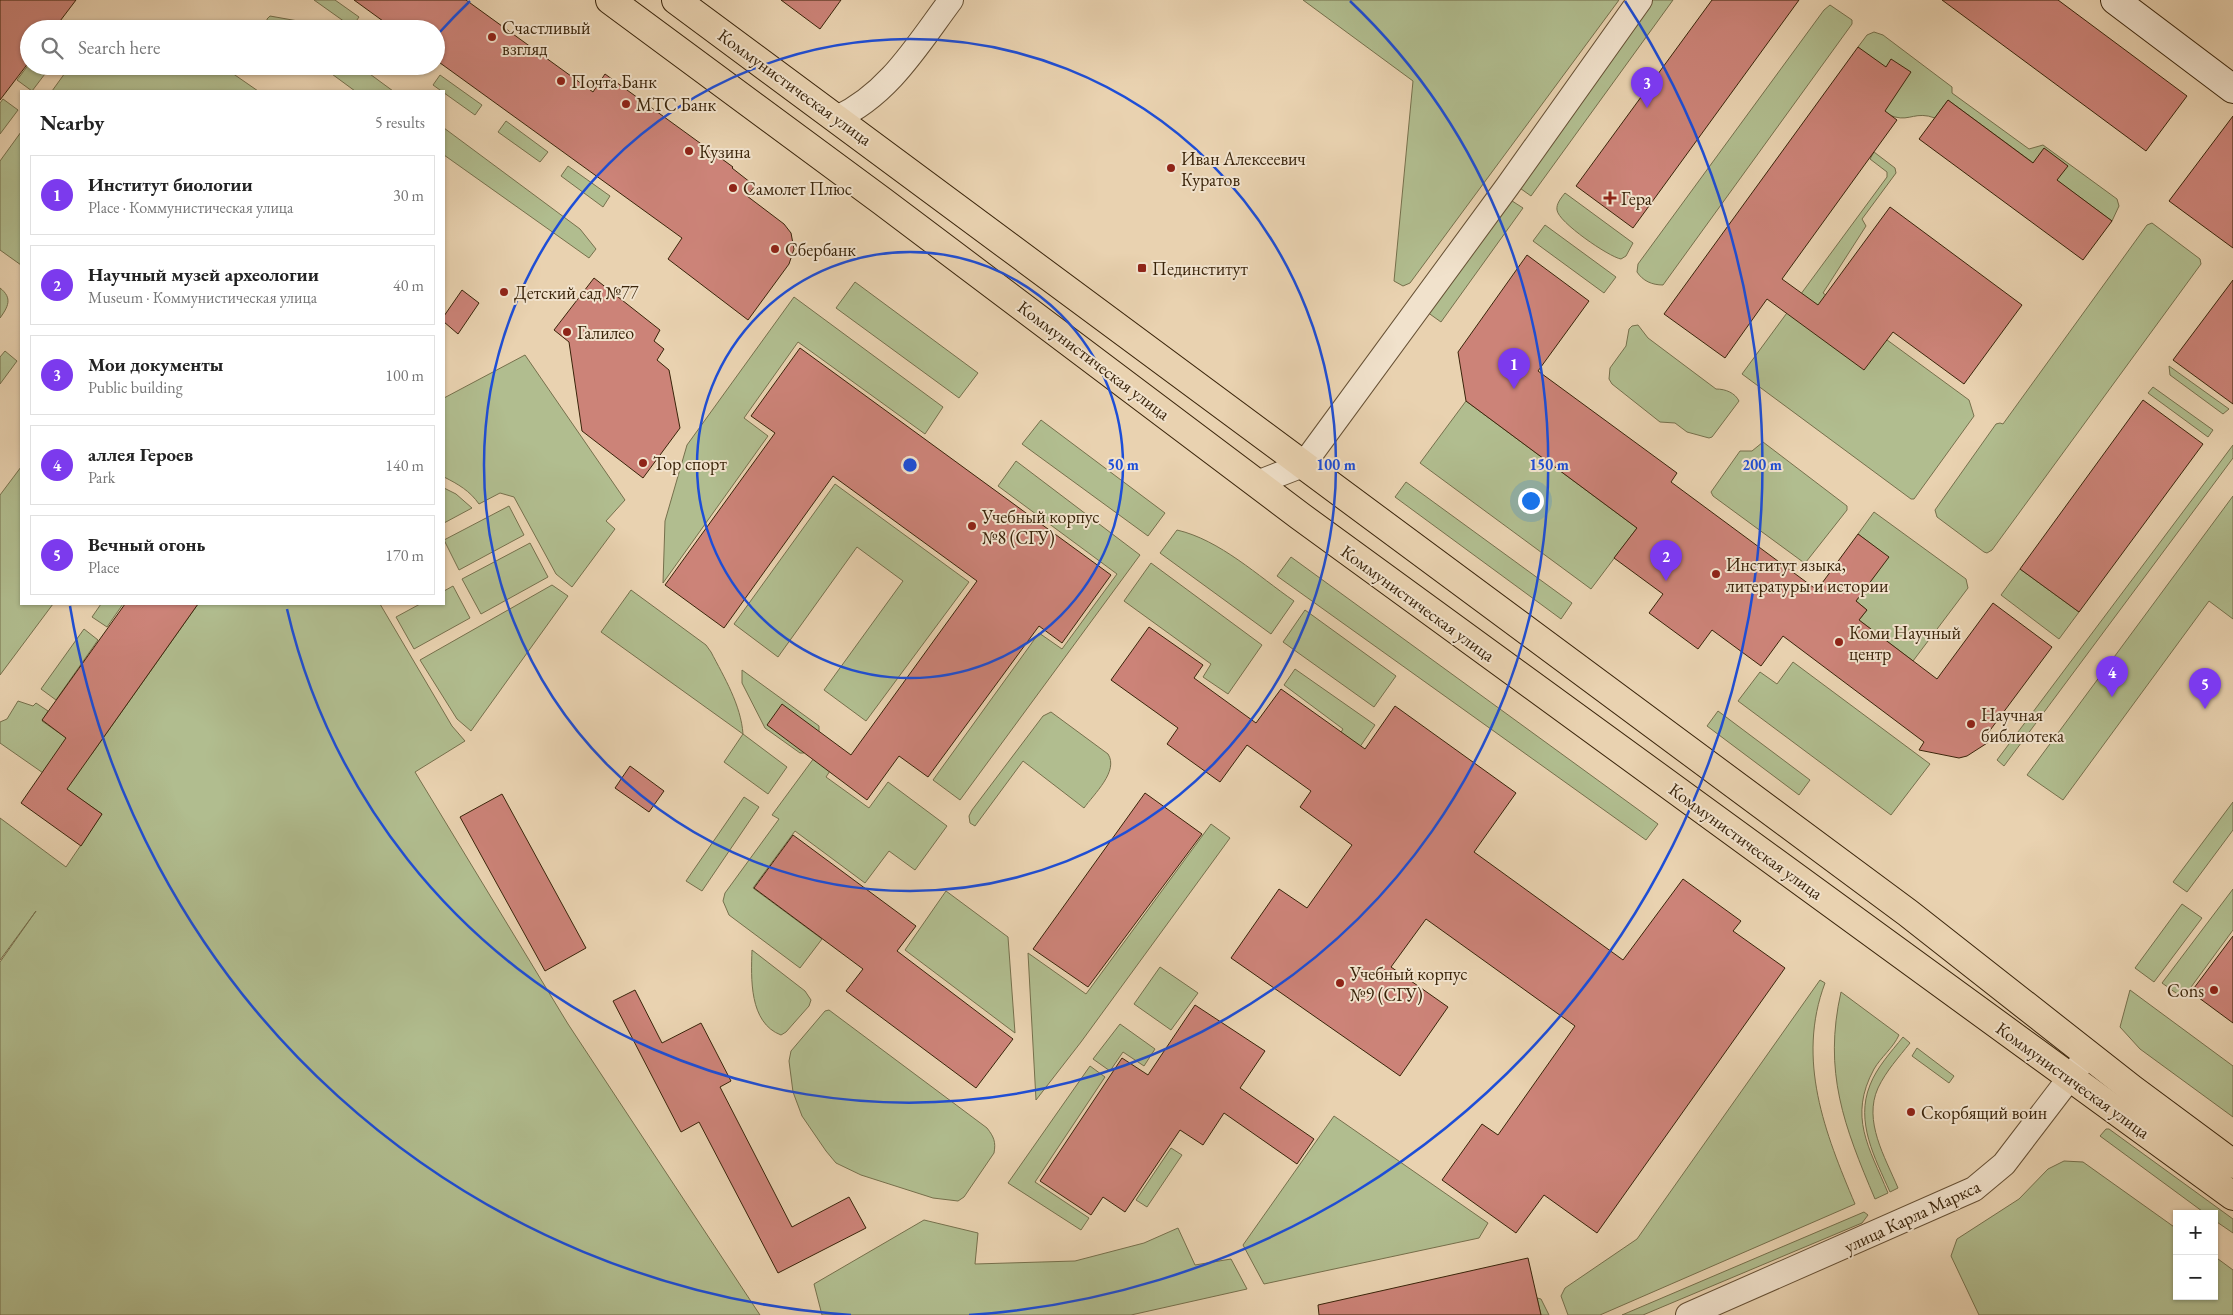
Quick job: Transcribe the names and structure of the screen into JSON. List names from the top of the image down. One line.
{"streets":{"main road":["Коммунистическая улица"],"street":["улица Карла Маркса"]},"crossings":[["Коммунистическая улица","улица Карла Маркса"]],"places":{"other":["Счастливый взгляд","Почта Банк","МТС Банк","Кузина","Иван Алексеевич Куратов","Самолет Плюс","Сбербанк","Детский сад №77","Галилео","Top спорт","Учебный корпус №8 (СГУ)","Институт языка, литературы и истории","Коми Научный центр","Научная библиотека","Учебный корпус №9 (СГУ)","Cons","Скорбящий воин"],"health":["Гера"],"transit":["Пединститут"]},"page":{"search":"Search here","pins":["3","1","2","4","5"],"heading":["Nearby","5 results"],"list":[{"mark":"1","name":"Институт биологии","note":"Place · Коммунистическая улица","value":"30 m"},{"mark":"2","name":"Научный музей археологии","note":"Museum · Коммунистическая улица","value":"40 m"},{"mark":"3","name":"Мои документы","note":"Public building","value":"100 m"},{"mark":"4","name":"аллея Героев","note":"Park","value":"140 m"},{"mark":"5","name":"Вечный огонь","note":"Place","value":"170 m"}],"map_buttons":["+","−"]},"rings":["50 m","100 m","150 m","200 m"]}
